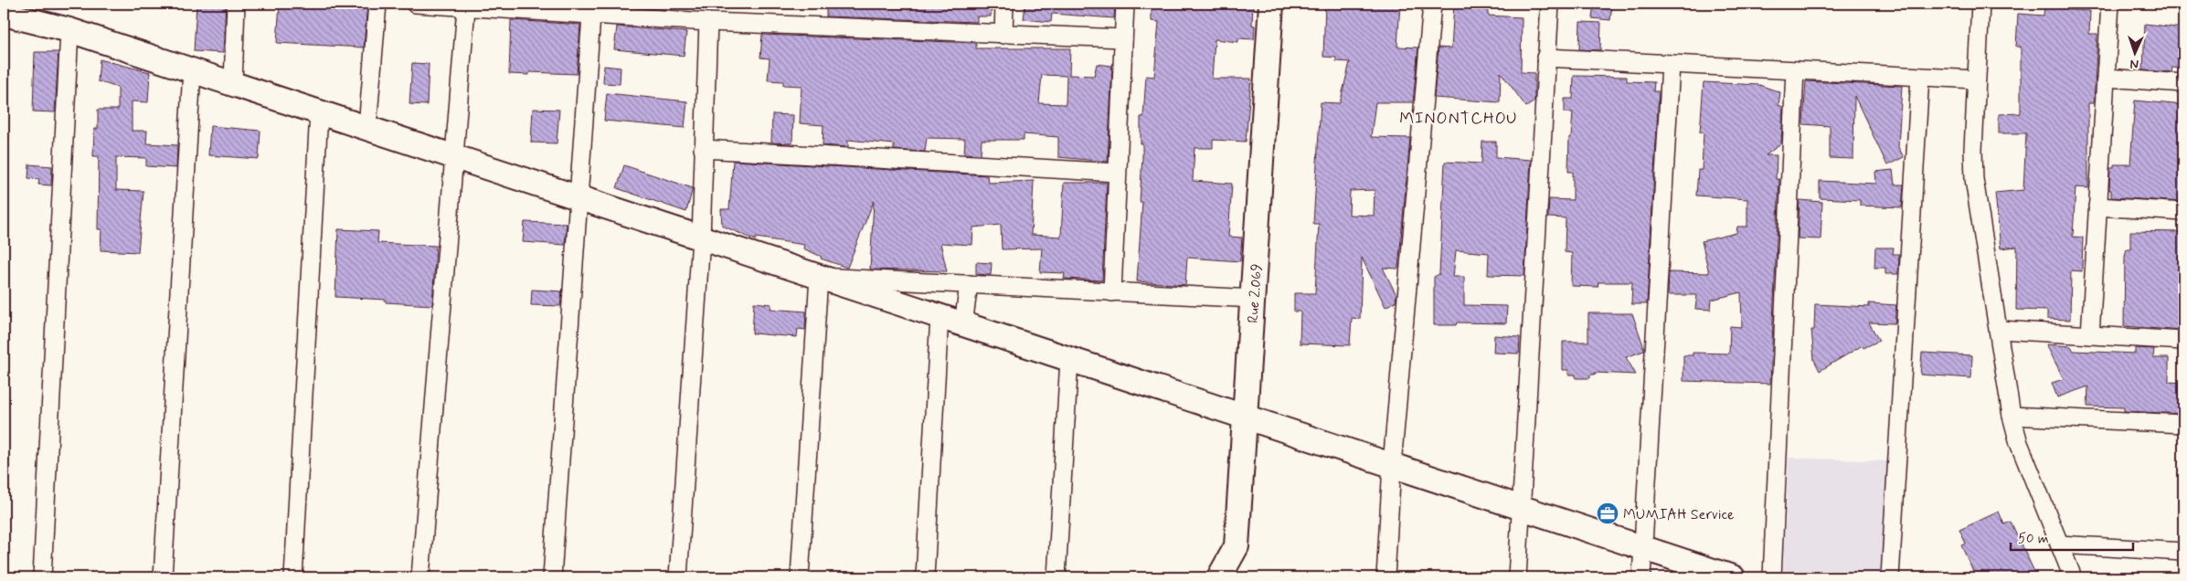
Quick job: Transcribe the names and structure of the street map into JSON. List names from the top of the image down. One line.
{"streets":{"street":["Rue 2.069"]},"districts":["MINONTCHOU"],"places":{"office":["MUMIAH Service"]},"scale_bar":"50 m","north":"bottom"}
